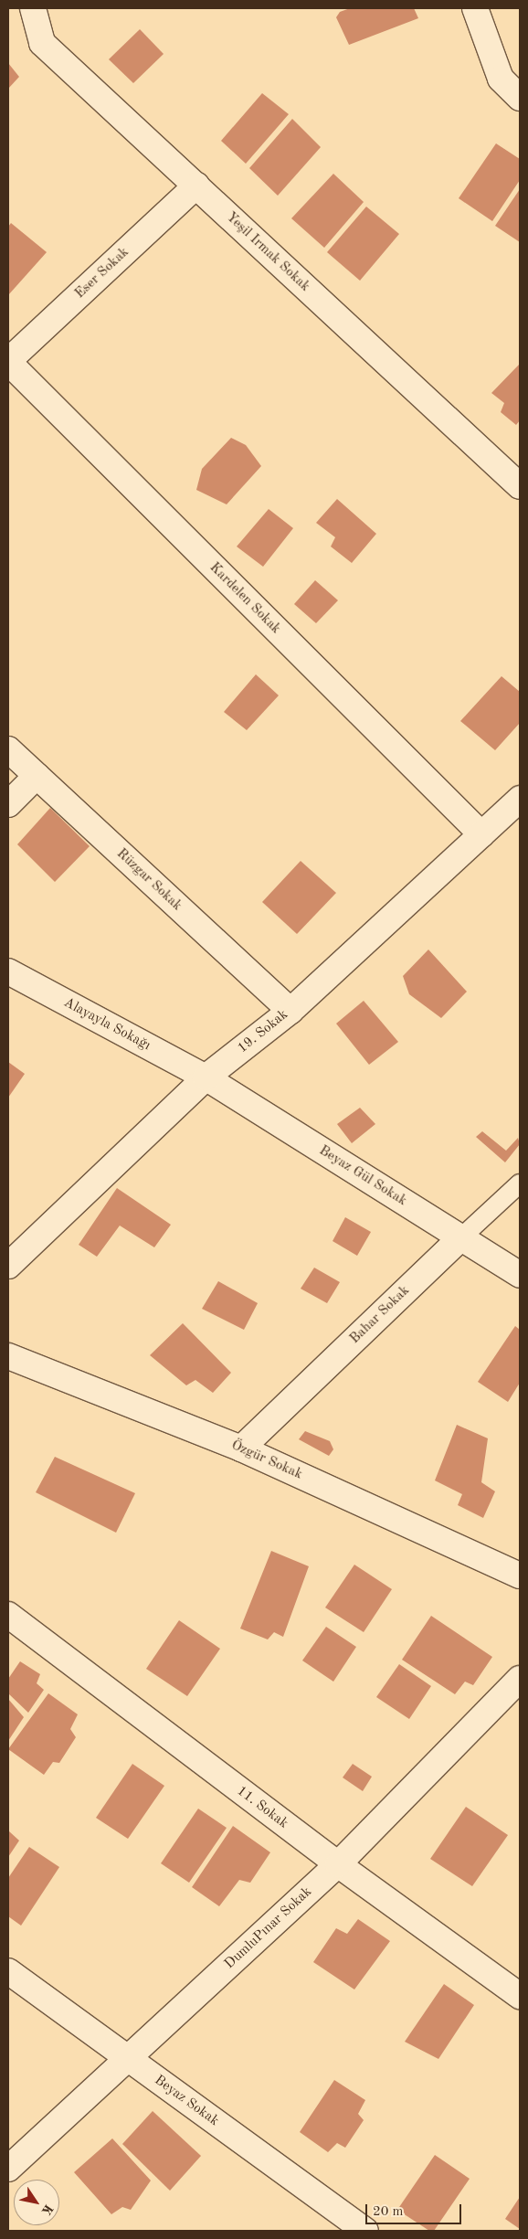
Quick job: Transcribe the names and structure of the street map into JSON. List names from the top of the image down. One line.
{"streets":{"street":["Yeşil Irmak Sokak","Eser Sokak","Kardelen Sokak","Rüzgar Sokak","Alayayla Sokağı","19. Sokak","Beyaz Gül Sokak","Bahar Sokak","Özgür Sokak","11. Sokak","DumluPınar Sokak","Beyaz Sokak"]},"crossings":[["Yeşil Irmak Sokak","Eser Sokak"],["Eser Sokak","Kardelen Sokak"],["Kardelen Sokak","19. Sokak"],["Rüzgar Sokak","19. Sokak"],["Alayayla Sokağı","19. Sokak"],["Alayayla Sokağı","Beyaz Gül Sokak"],["19. Sokak","Beyaz Gül Sokak"],["Beyaz Gül Sokak","Bahar Sokak"],["Bahar Sokak","Özgür Sokak"],["11. Sokak","DumluPınar Sokak"],["DumluPınar Sokak","Beyaz Sokak"]],"scale_bar":"20 m","north":"bottom right"}
